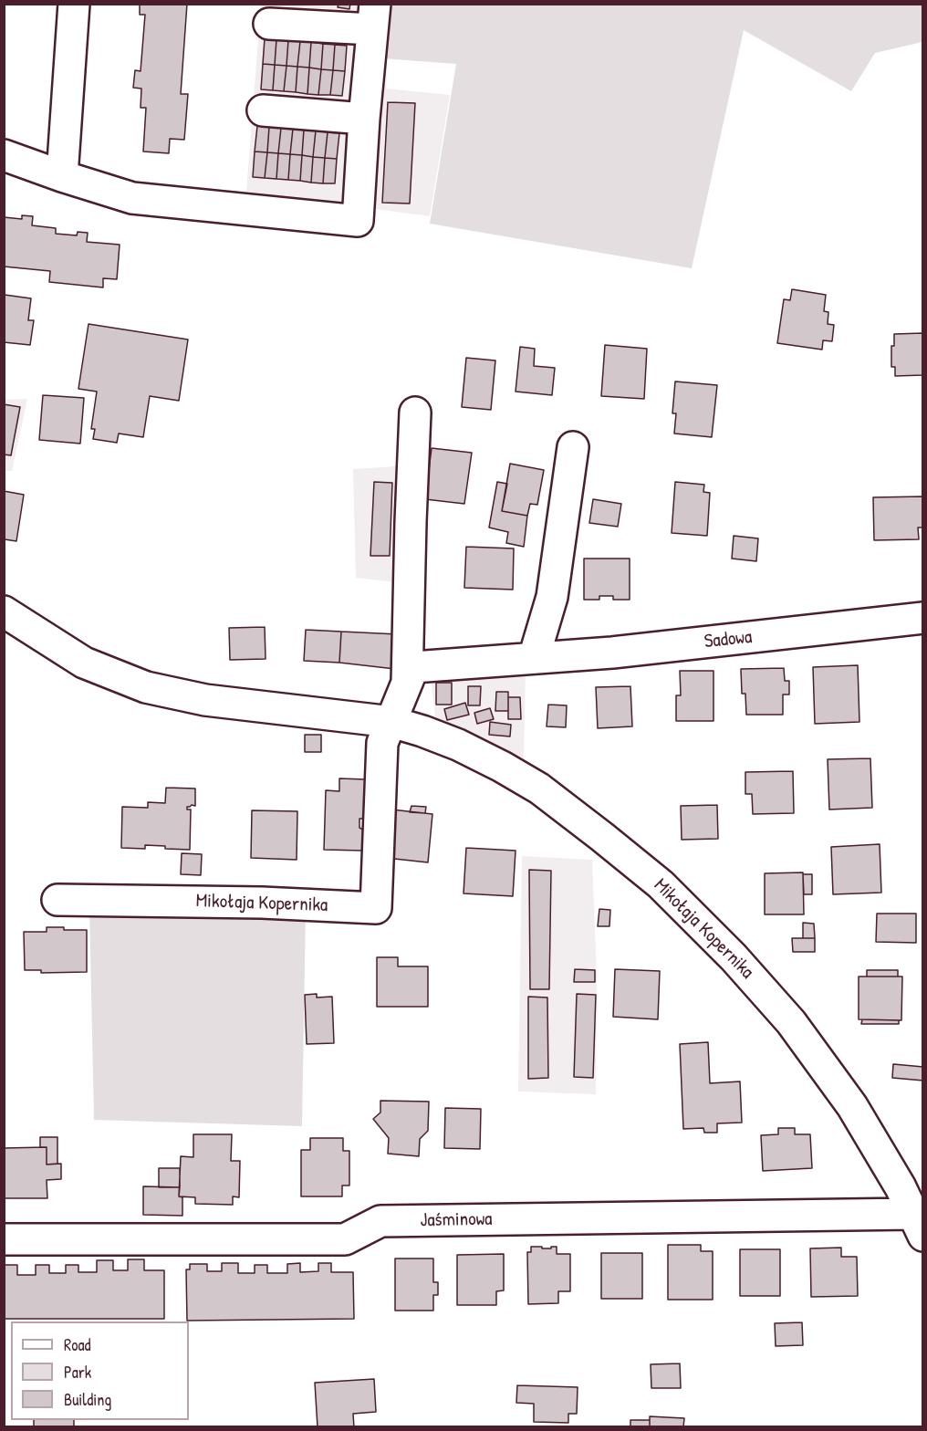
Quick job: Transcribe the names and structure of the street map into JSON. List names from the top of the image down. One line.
{"streets":{"street":["Sadowa","Mikołaja Kopernika","Jaśminowa"]},"crossings":[["Sadowa","Mikołaja Kopernika"],["Mikołaja Kopernika","Jaśminowa"]],"legend":["Road","Park","Building"]}
